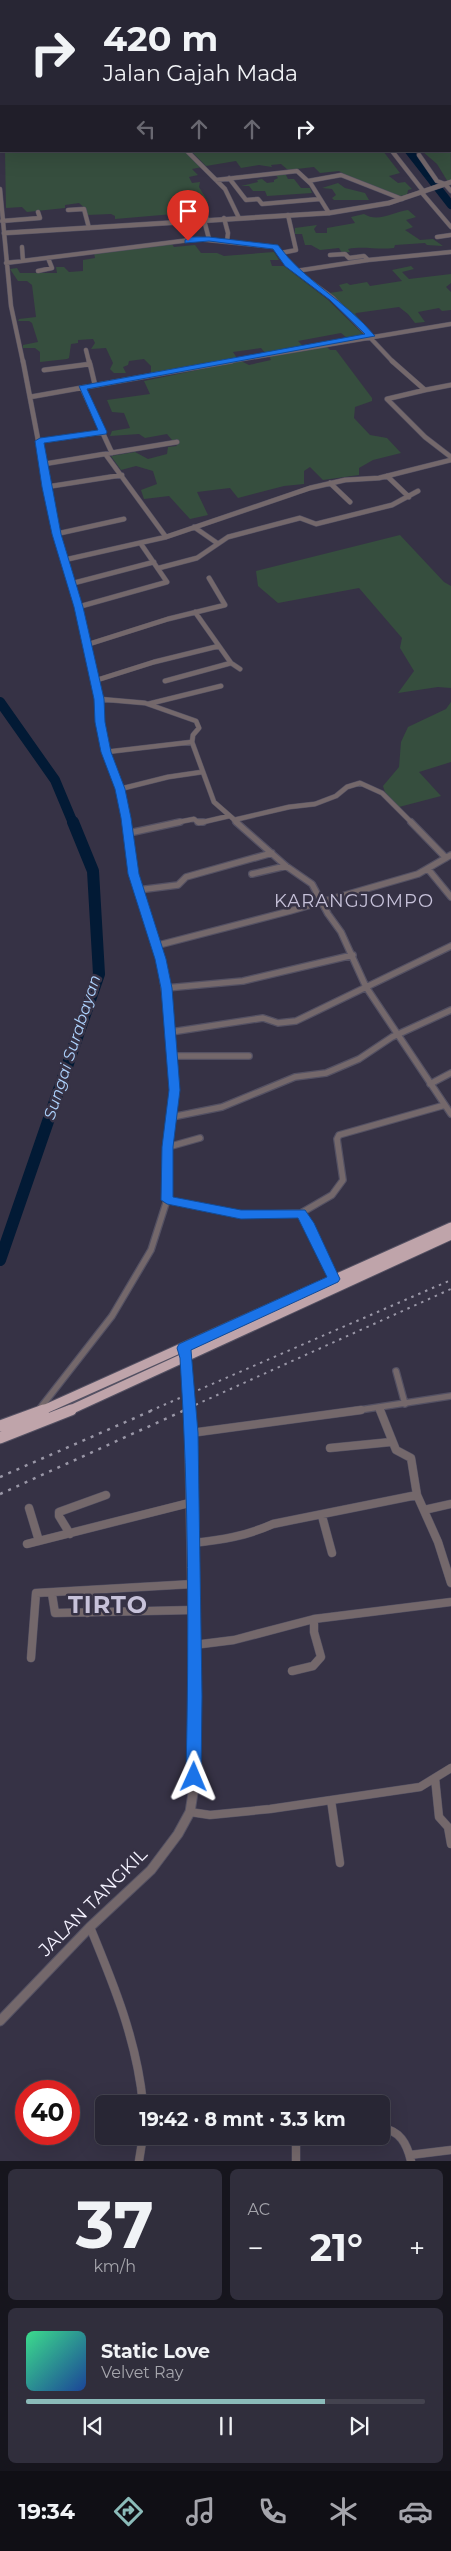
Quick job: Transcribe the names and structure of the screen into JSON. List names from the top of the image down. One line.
{"streets":{"street":["JALAN TANGKIL"]},"districts":["KARANGJOMPO","TIRTO"],"water":["Sungai Surabayan"],"page":{"turn":["420 m","Jalan Gajah Mada"],"limit":"40","trip":"19:42 · 8 mnt · 3.3 km","tile":[["37","km/h"],"AC"],"heat":["−","21°","+"],"song":["Static Love","Velvet Ray"],"tabs":"19:34"}}
